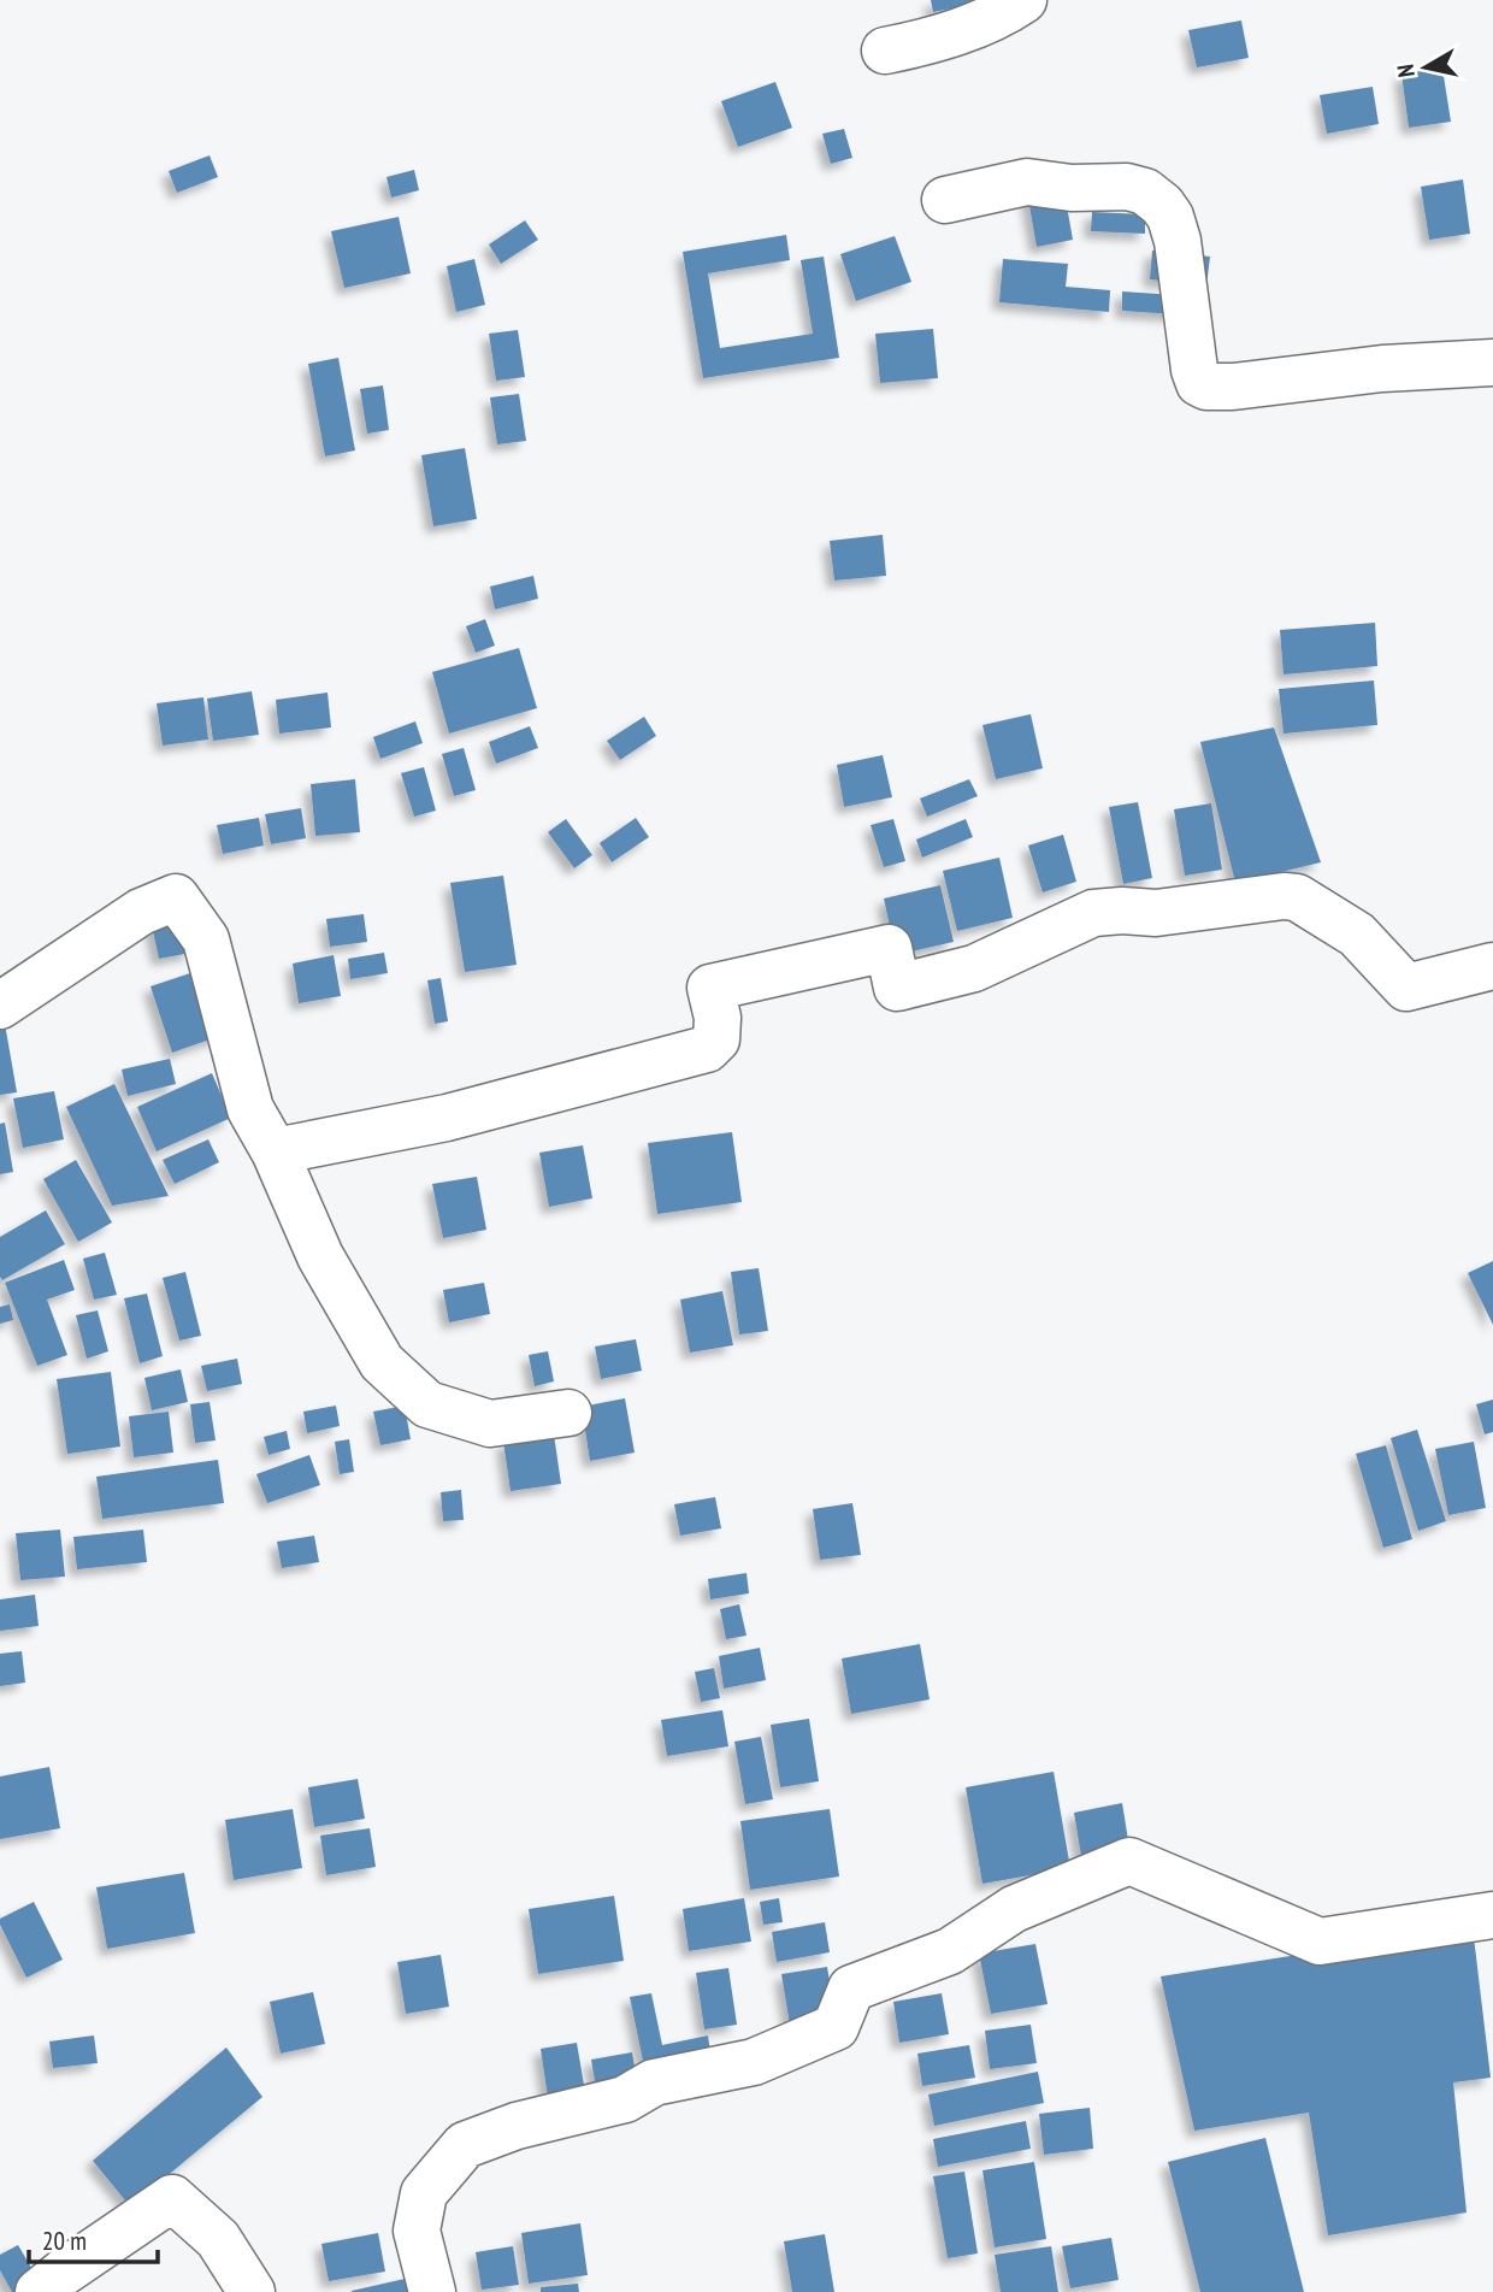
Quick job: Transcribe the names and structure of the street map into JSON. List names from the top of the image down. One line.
{"scale_bar":"20 m","north":"left"}
